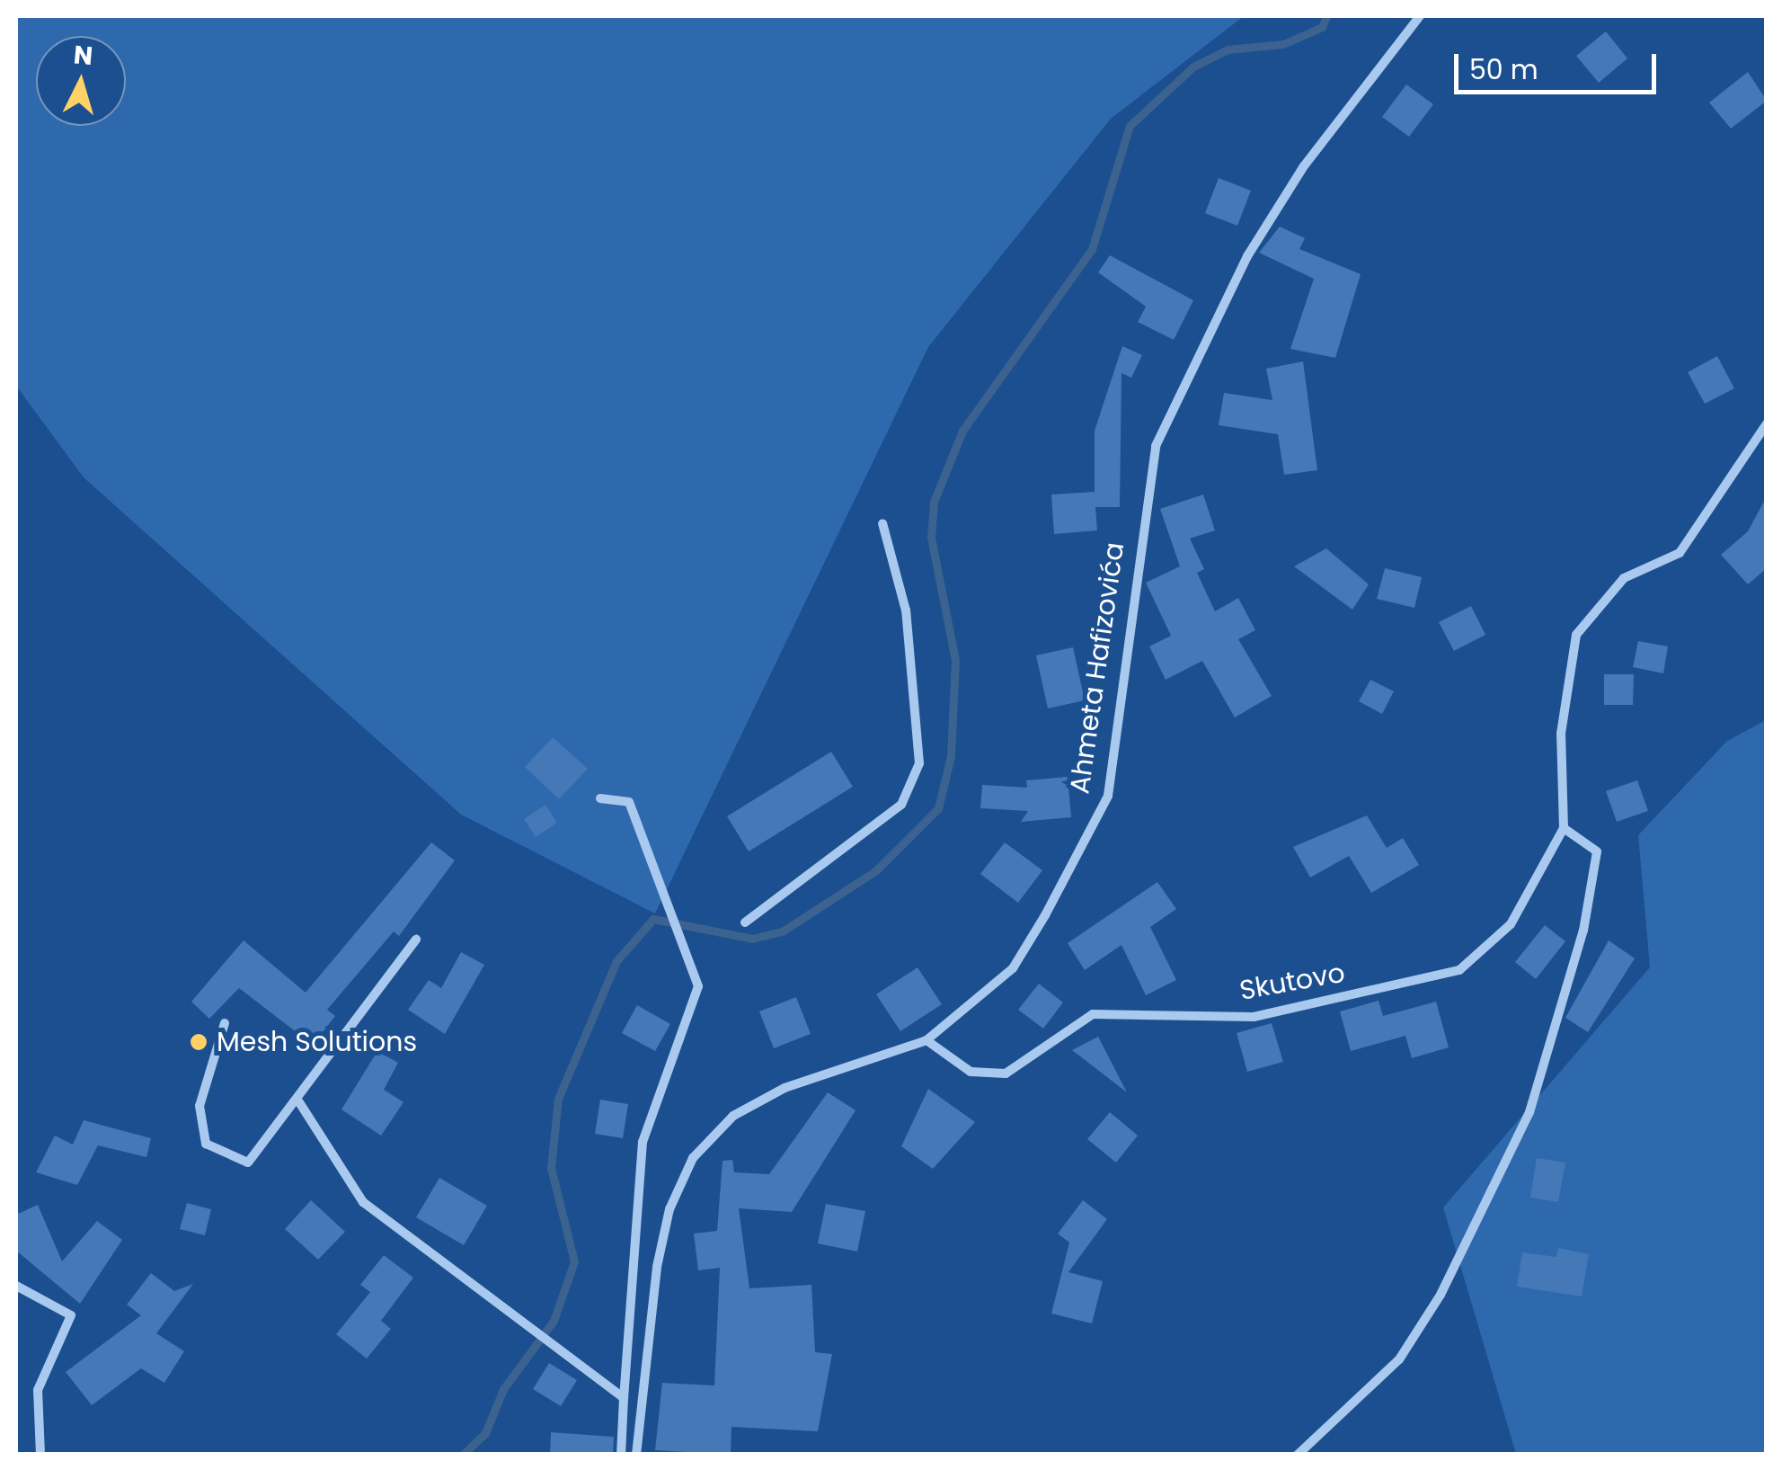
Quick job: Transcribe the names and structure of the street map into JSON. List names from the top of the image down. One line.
{"streets":{"street":["Ahmeta Hafizovića","Skutovo"]},"crossings":[["Ahmeta Hafizovića","Skutovo"]],"places":["Mesh Solutions"],"scale_bar":"50 m","north":"top"}
